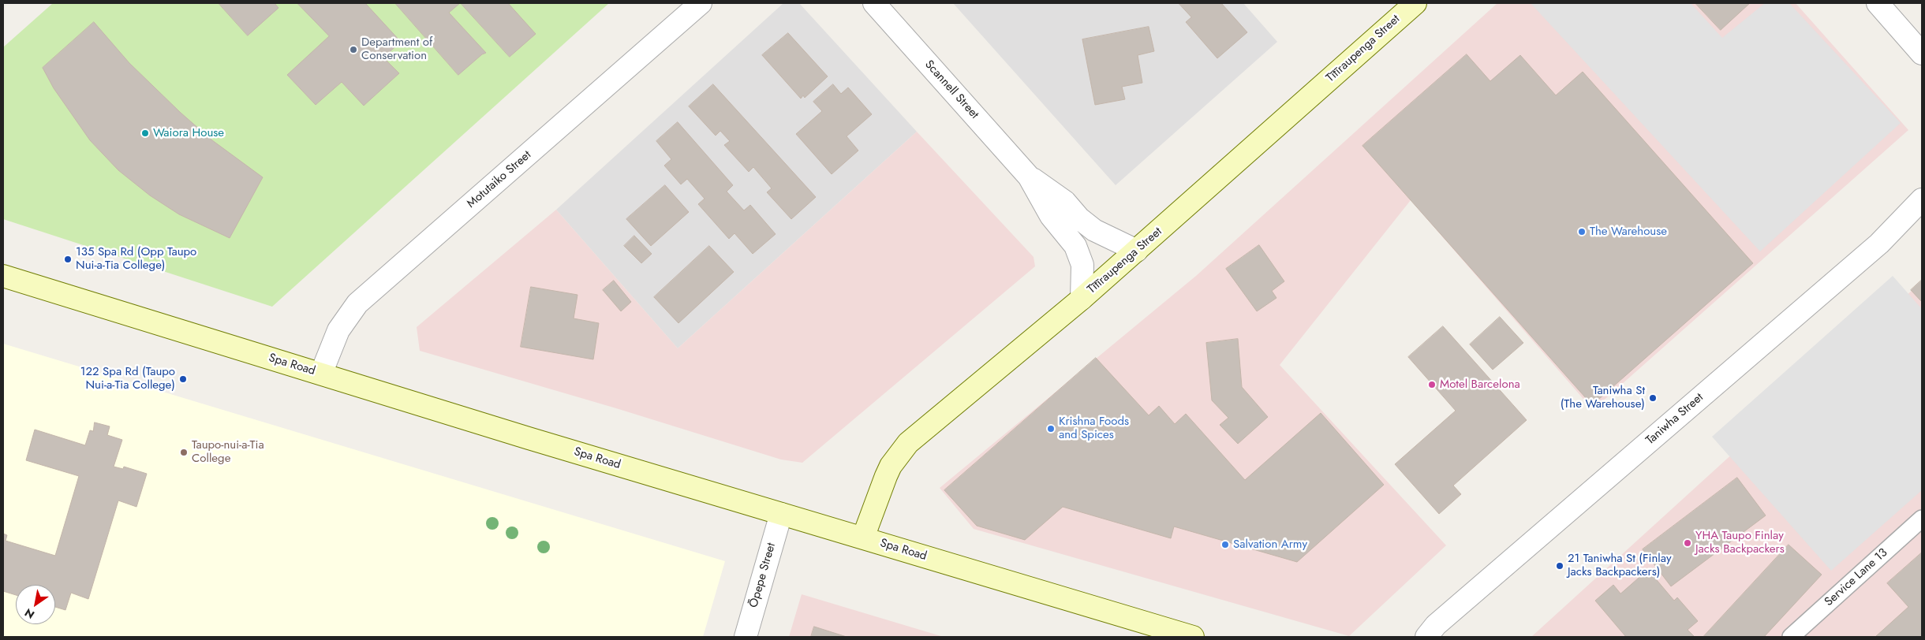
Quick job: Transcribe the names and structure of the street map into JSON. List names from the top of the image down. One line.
{"streets":{"main road":["Tītīraupenga Street","Spa Road"],"street":["Scannell Street","Motutaiko Street","Taniwha Street","Ōpepe Street"],"lane":["Service Lane 13"]},"crossings":[["Tītīraupenga Street","Scannell Street"],["Tītīraupenga Street","Spa Road"],["Motutaiko Street","Spa Road"],["Spa Road","Ōpepe Street"]],"places":["Department of Conservation","Waiora House","The Warehouse","135 Spa Rd (Opp Taupo Nui-a-Tia College)","122 Spa Rd (Taupo Nui-a-Tia College)","Motel Barcelona","Taniwha St (The Warehouse)","Krishna Foods and Spices","Taupo-nui-a-Tia College","YHA Taupo Finlay Jacks Backpackers","Salvation Army","21 Taniwha St (Finlay Jacks Backpackers)"],"north":"bottom left"}
